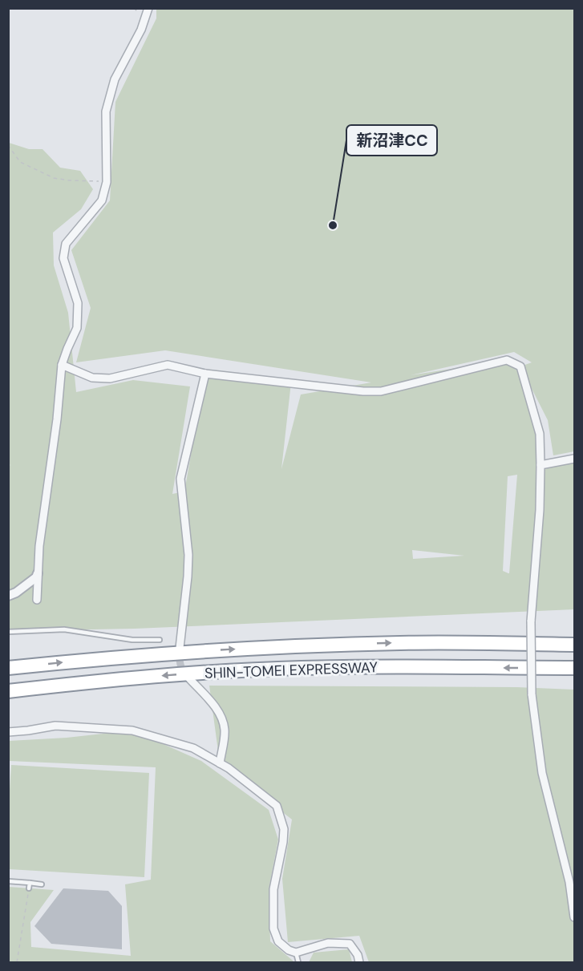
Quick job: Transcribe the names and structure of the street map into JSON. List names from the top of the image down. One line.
{"streets":{"highway":["SHIN-TOMEI EXPRESSWAY"]},"places":["新沼津CC"]}
